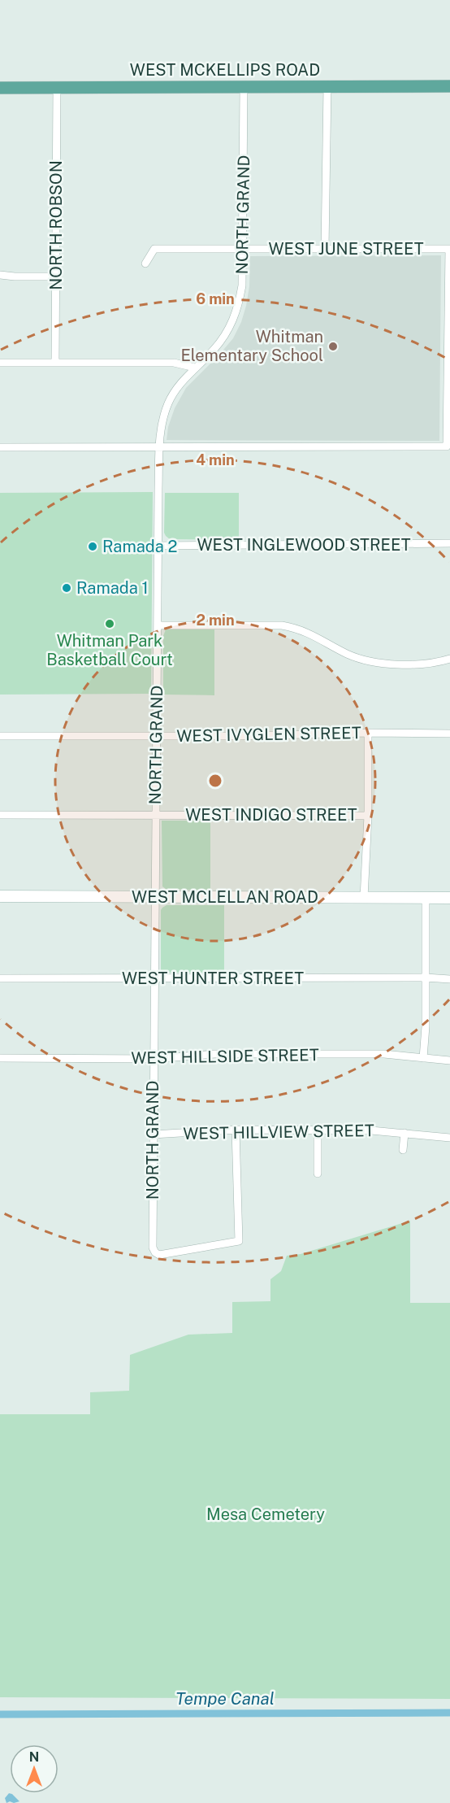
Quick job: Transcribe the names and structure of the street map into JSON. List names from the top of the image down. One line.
{"streets":{"main road":["WEST MCKELLIPS ROAD"],"street":["NORTH GRAND","NORTH ROBSON","WEST JUNE STREET","WEST INGLEWOOD STREET","WEST IVYGLEN STREET","WEST INDIGO STREET","WEST MCLELLAN ROAD","WEST HUNTER STREET","WEST HILLSIDE STREET","WEST HILLVIEW STREET"]},"crossings":[["WEST MCKELLIPS ROAD","NORTH GRAND"],["WEST MCKELLIPS ROAD","NORTH ROBSON"],["NORTH GRAND","WEST JUNE STREET"],["NORTH GRAND","WEST INGLEWOOD STREET"],["NORTH GRAND","WEST IVYGLEN STREET"],["NORTH GRAND","WEST INDIGO STREET"],["NORTH GRAND","WEST MCLELLAN ROAD"],["NORTH GRAND","WEST HUNTER STREET"],["NORTH GRAND","WEST HILLSIDE STREET"],["NORTH GRAND","WEST HILLVIEW STREET"]],"water":["Tempe Canal"],"parks":["Mesa Cemetery"],"places":["Whitman Elementary School","Ramada 2","Ramada 1","Whitman Park Basketball Court"],"north":"top","rings":["6 min","4 min","2 min"]}
